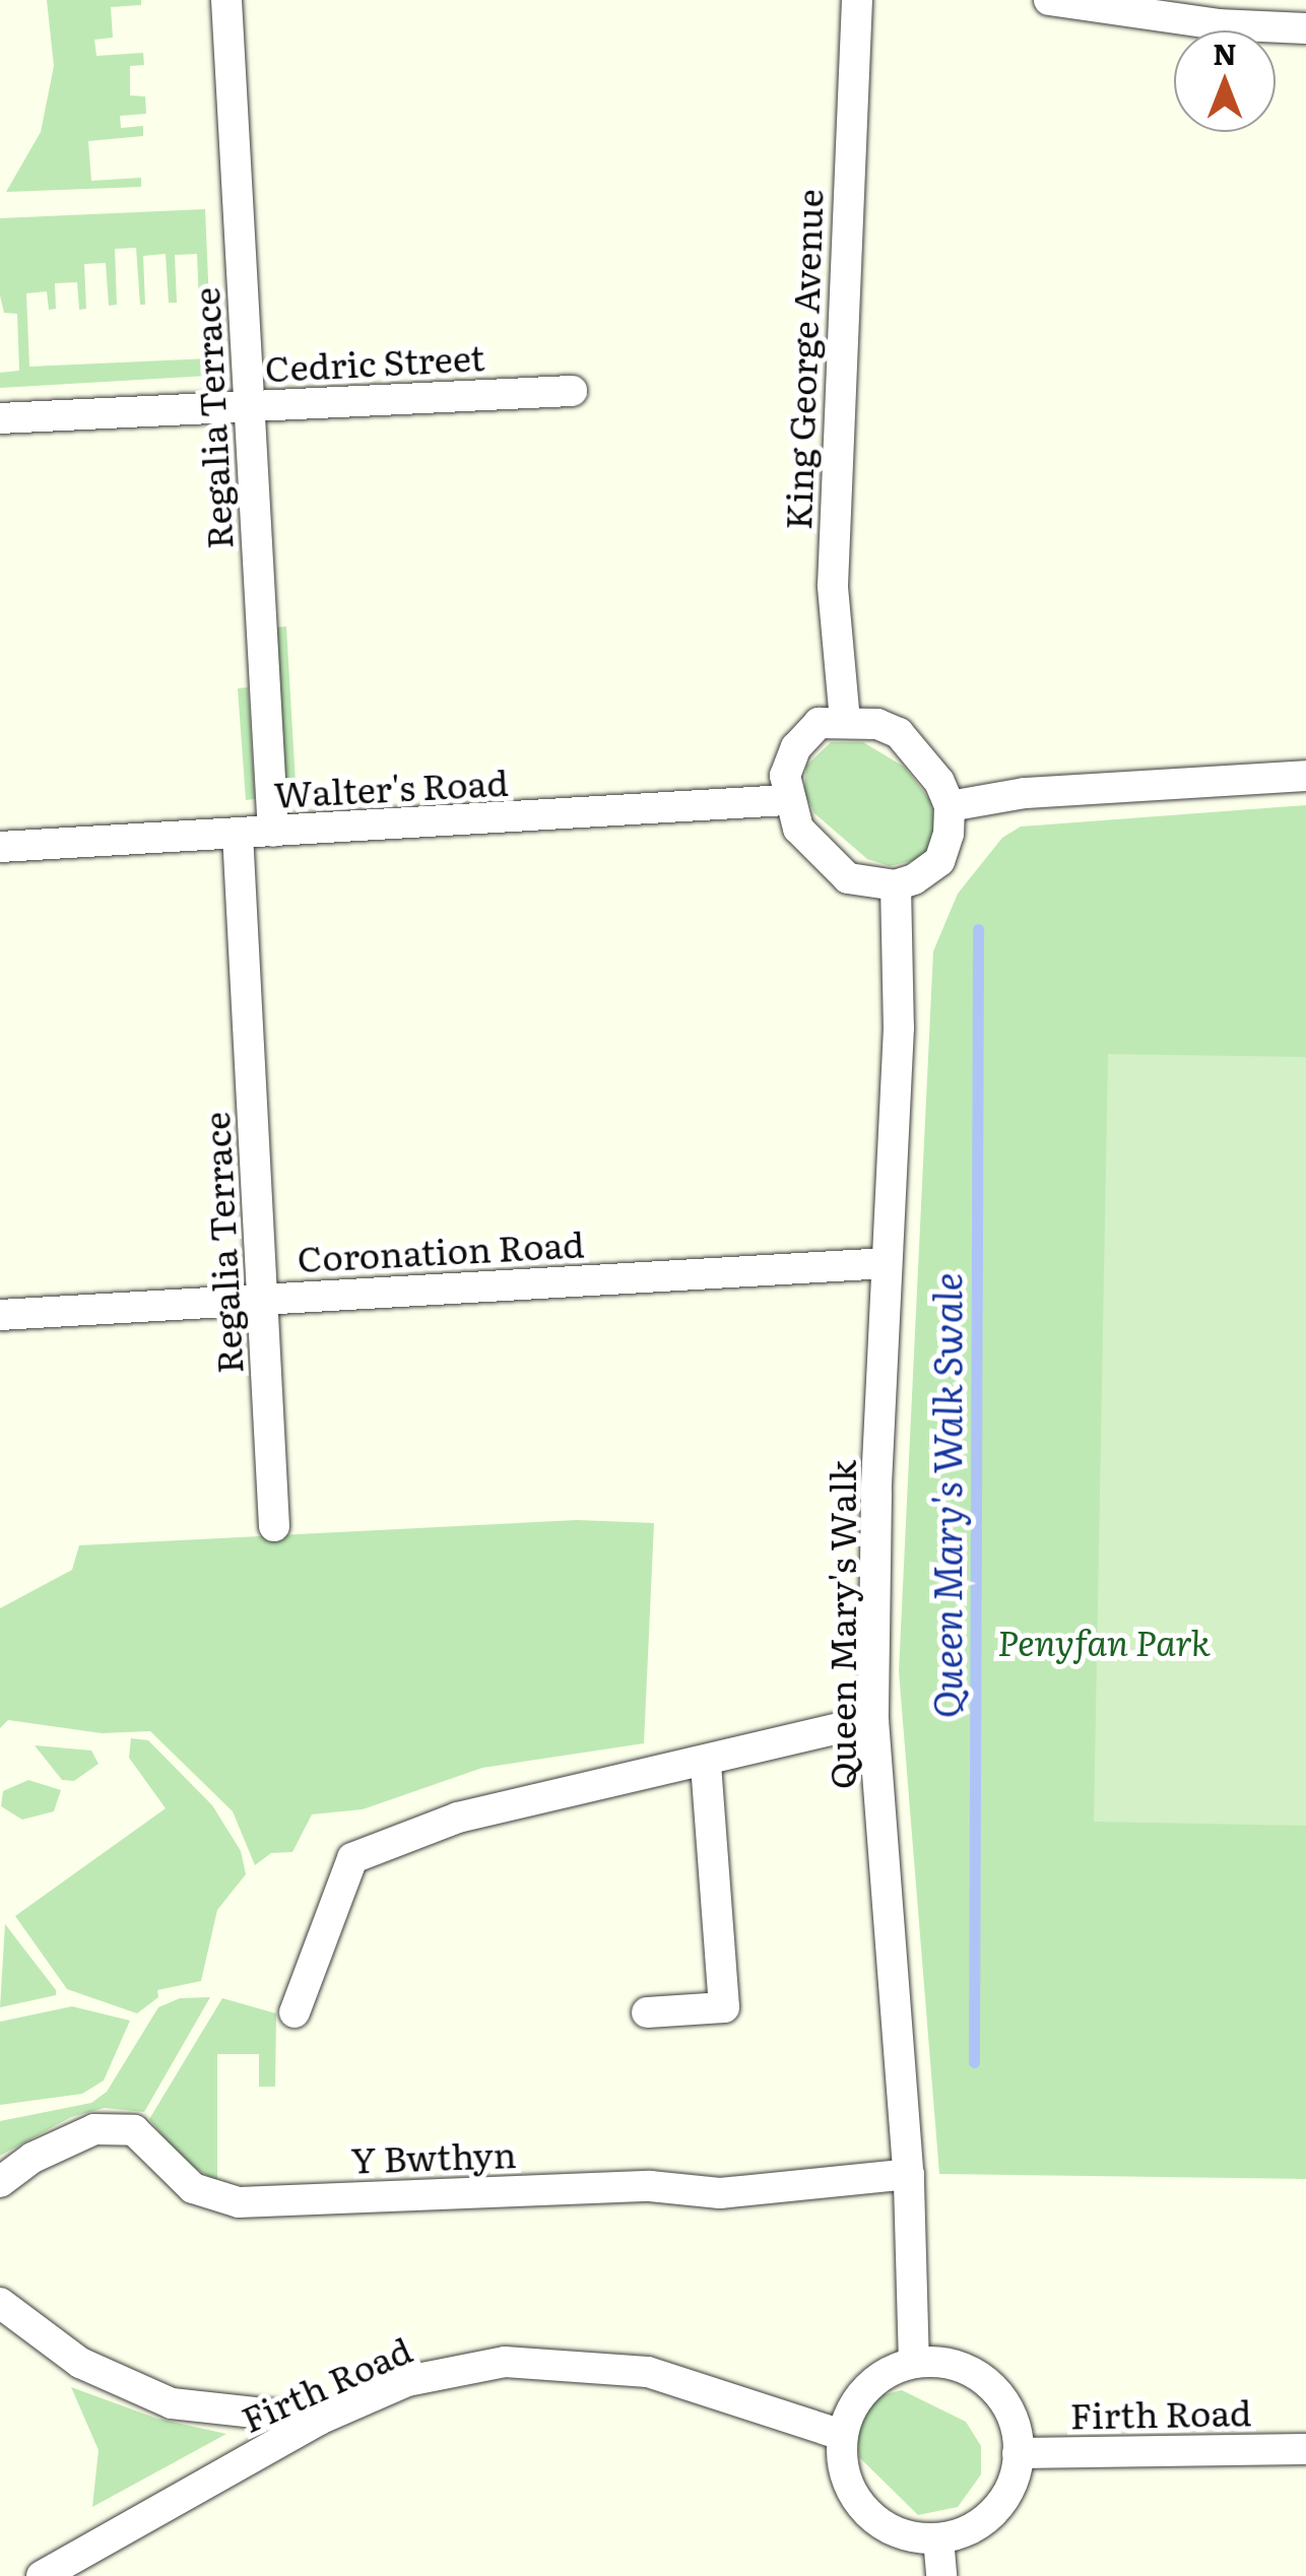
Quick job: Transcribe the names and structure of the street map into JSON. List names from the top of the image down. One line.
{"streets":{"street":["King George Avenue","Cedric Street","Regalia Terrace","Walter's Road","Coronation Road","Queen Mary's Walk","Y Bwthyn","Firth Road"]},"crossings":[["King George Avenue","Walter's Road"],["King George Avenue","Queen Mary's Walk"],["Cedric Street","Regalia Terrace"],["Regalia Terrace","Walter's Road"],["Regalia Terrace","Coronation Road"],["Walter's Road","Queen Mary's Walk"],["Coronation Road","Queen Mary's Walk"],["Queen Mary's Walk","Y Bwthyn"],["Queen Mary's Walk","Firth Road"]],"water":["Queen Mary's Walk Swale"],"parks":["Penyfan Park"],"north":"top"}
